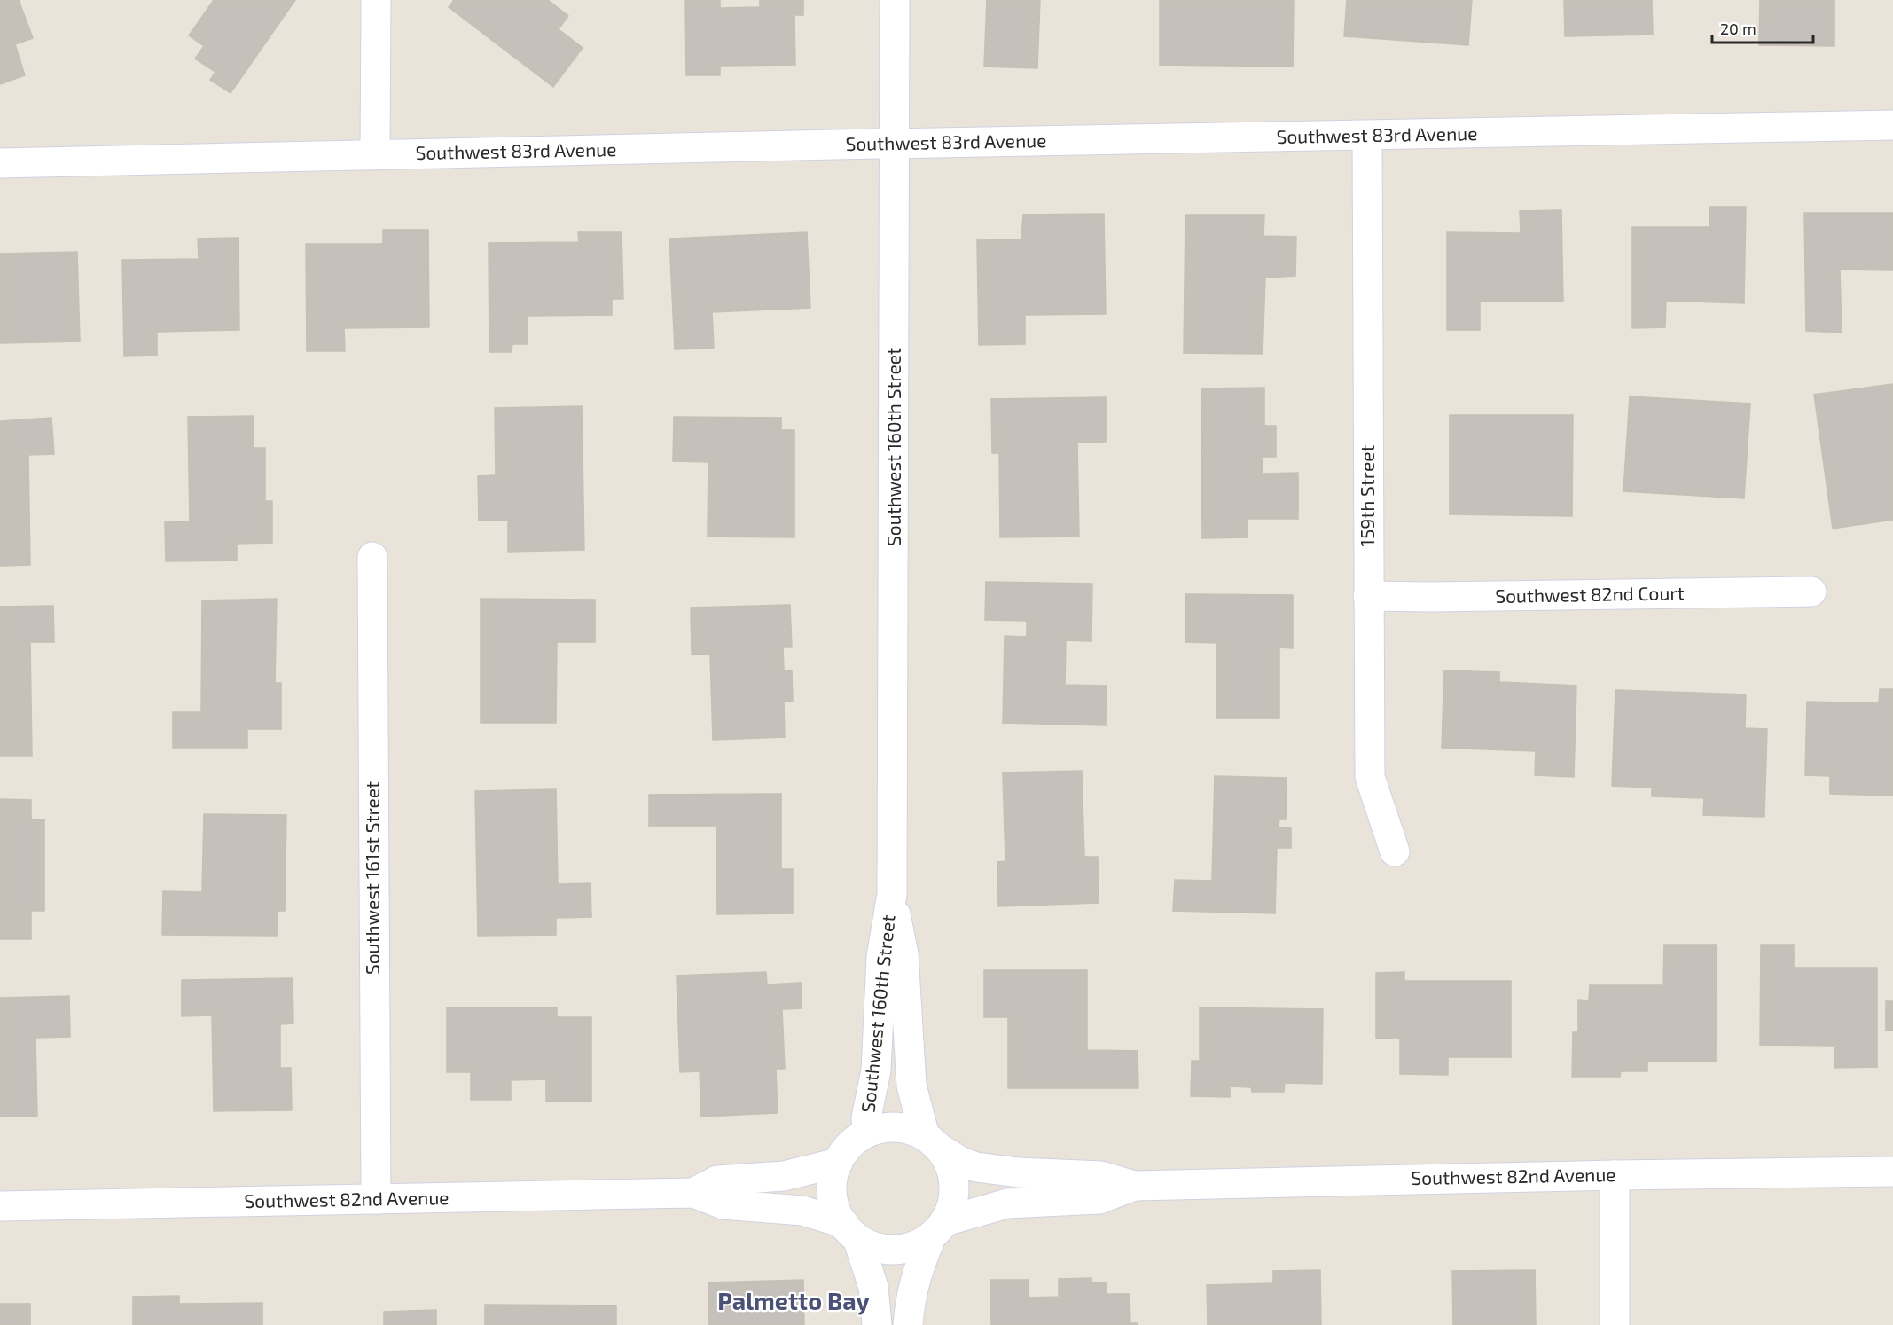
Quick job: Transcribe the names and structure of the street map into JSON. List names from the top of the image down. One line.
{"streets":{"street":["Southwest 83rd Avenue","Southwest 160th Street","159th Street","Southwest 82nd Court","Southwest 161st Street","Southwest 82nd Avenue"]},"crossings":[["Southwest 83rd Avenue","Southwest 160th Street"],["Southwest 83rd Avenue","159th Street"],["Southwest 160th Street","Southwest 82nd Avenue"],["159th Street","Southwest 82nd Court"],["Southwest 161st Street","Southwest 82nd Avenue"]],"districts":["Palmetto Bay"],"scale_bar":"20 m"}
